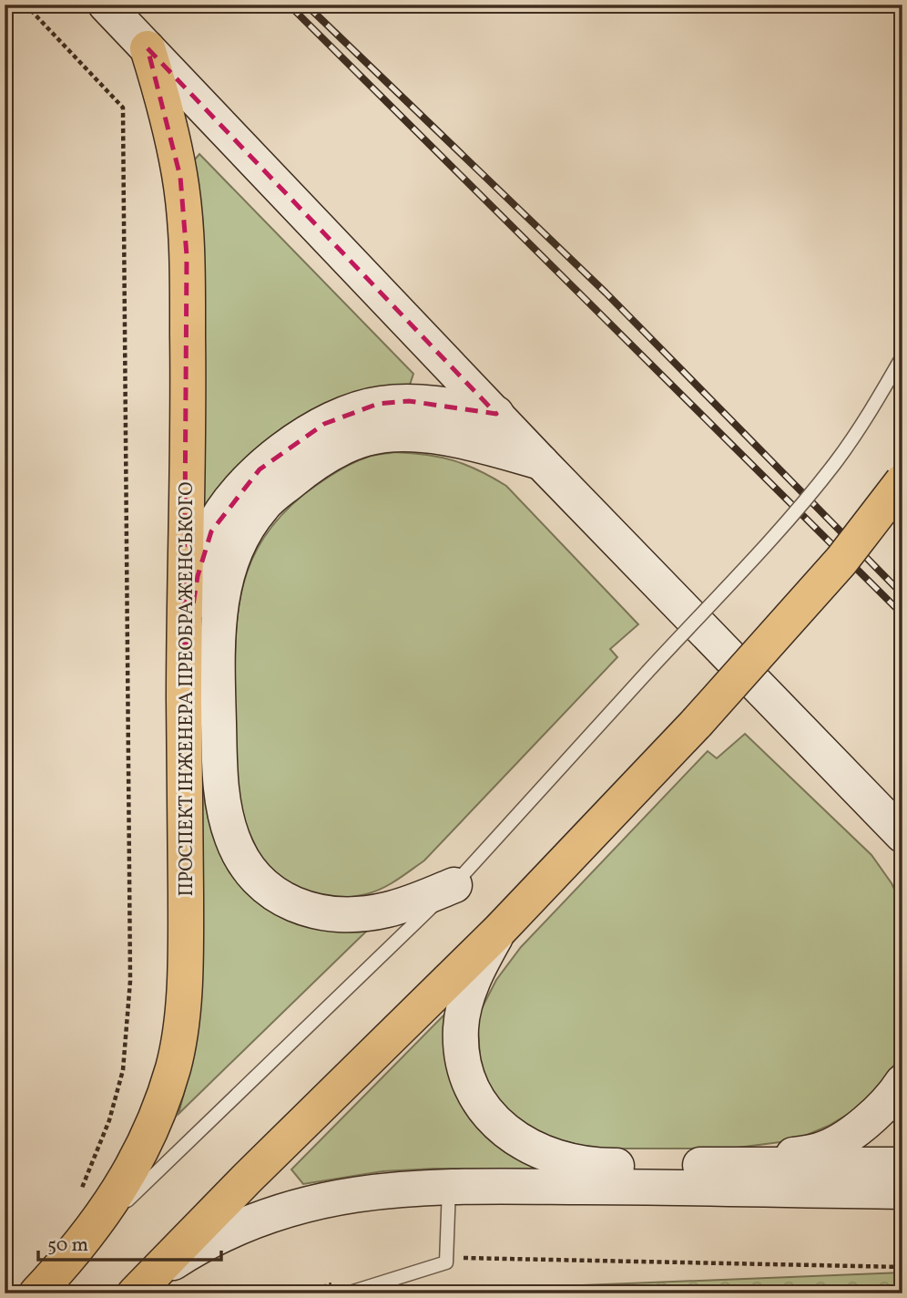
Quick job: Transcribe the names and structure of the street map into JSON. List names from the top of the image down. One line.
{"streets":{"main road":["ПРОСПЕКТ ІНЖЕНЕРА ПРЕОБРАЖЕНСЬКОГО"]},"scale_bar":"50 m"}
